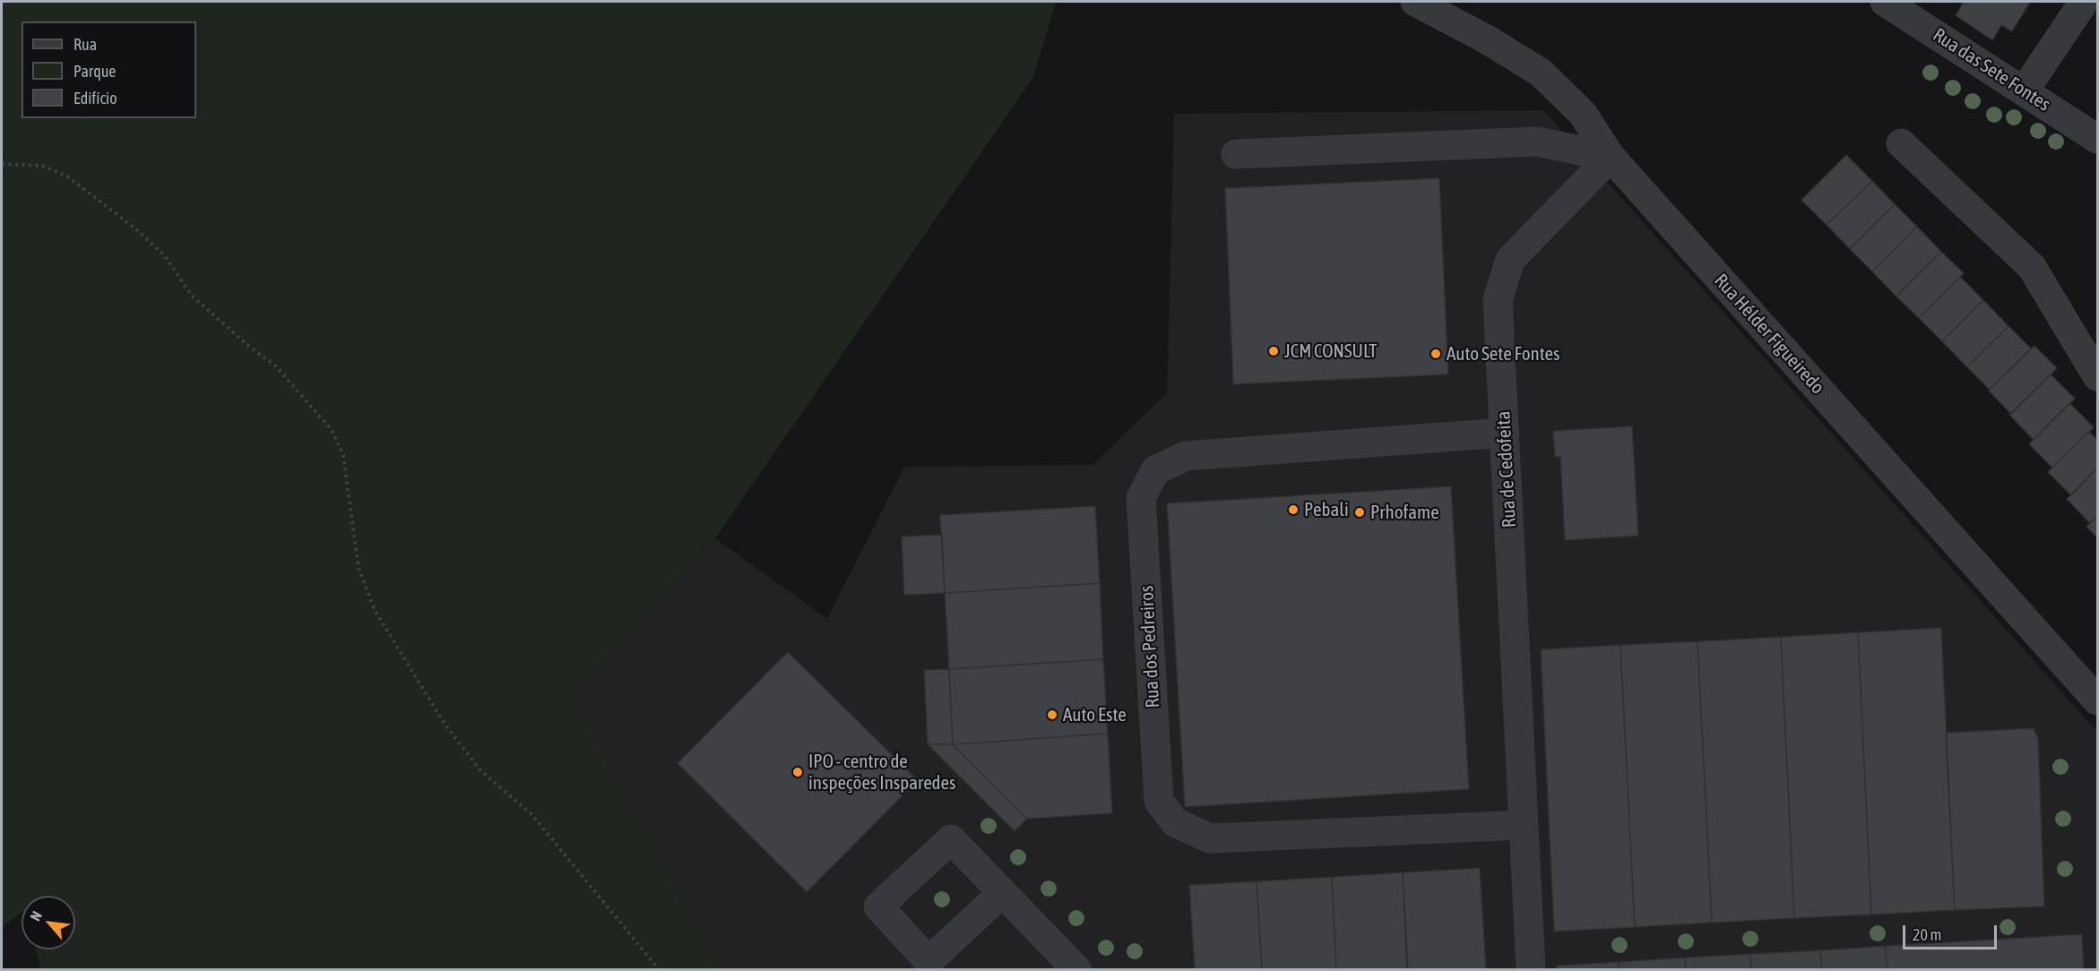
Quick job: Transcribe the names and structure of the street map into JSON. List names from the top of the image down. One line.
{"streets":{"street":["Rua das Sete Fontes","Rua Hélder Figueiredo","Rua de Cedofeita","Rua dos Pedreiros"]},"crossings":[["Rua Hélder Figueiredo","Rua de Cedofeita"],["Rua de Cedofeita","Rua dos Pedreiros"]],"places":["JCM CONSULT","Auto Sete Fontes","Pebali","Prhofame","Auto Este","IPO - centro de inspeções Insparedes"],"legend":["Rua","Parque","Edifício"],"scale_bar":"20 m","north":"top left"}
